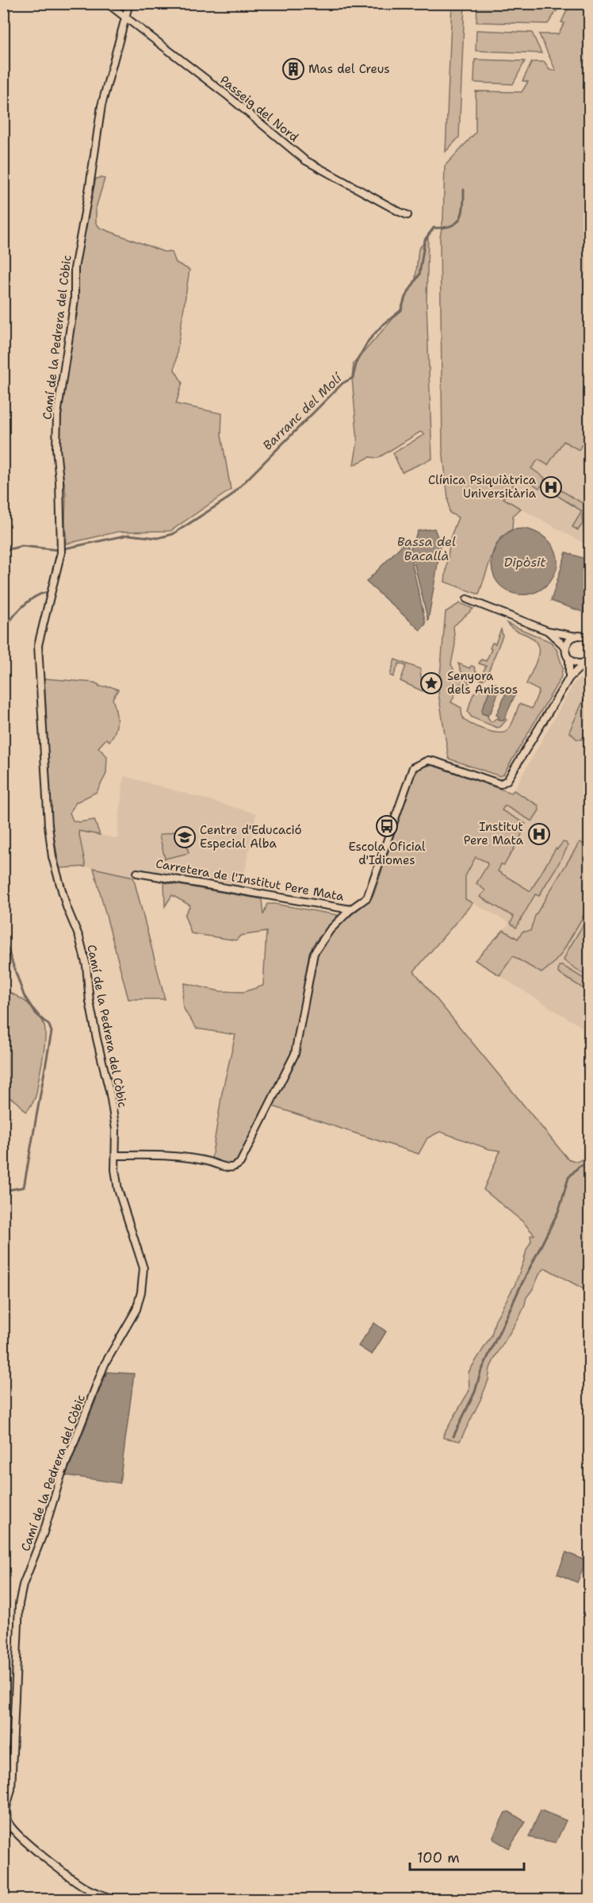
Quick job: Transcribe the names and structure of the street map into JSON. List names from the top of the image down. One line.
{"streets":{"street":["Passeig del Nord","Camí de la Pedrera del Còbic","Carretera de l'Institut Pere Mata"]},"crossings":[["Passeig del Nord","Camí de la Pedrera del Còbic"]],"water":["Barranc del Molí","Bassa del Bacallà","Dipòsit"],"places":{"building":["Mas del Creus"],"hospital":["Clínica Psiquiàtrica Universitària","Institut Pere Mata"],"place":["Senyora dels Anissos"],"bus stop":["Escola Oficial d'Idiomes"],"school or university":["Centre d'Educació Especial Alba"]},"scale_bar":"100 m"}
